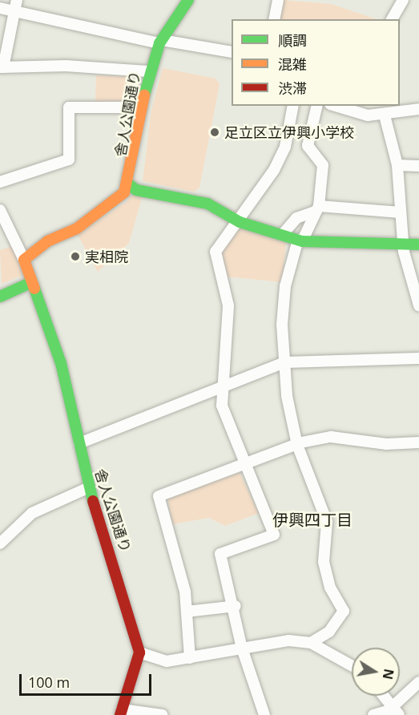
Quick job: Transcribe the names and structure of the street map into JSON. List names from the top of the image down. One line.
{"streets":{"street":["舎人公園通り"]},"districts":["伊興四丁目"],"places":["足立区立伊興小学校","実相院"],"legend":["順調","混雑","渋滞"],"scale_bar":"100 m","north":"right"}
